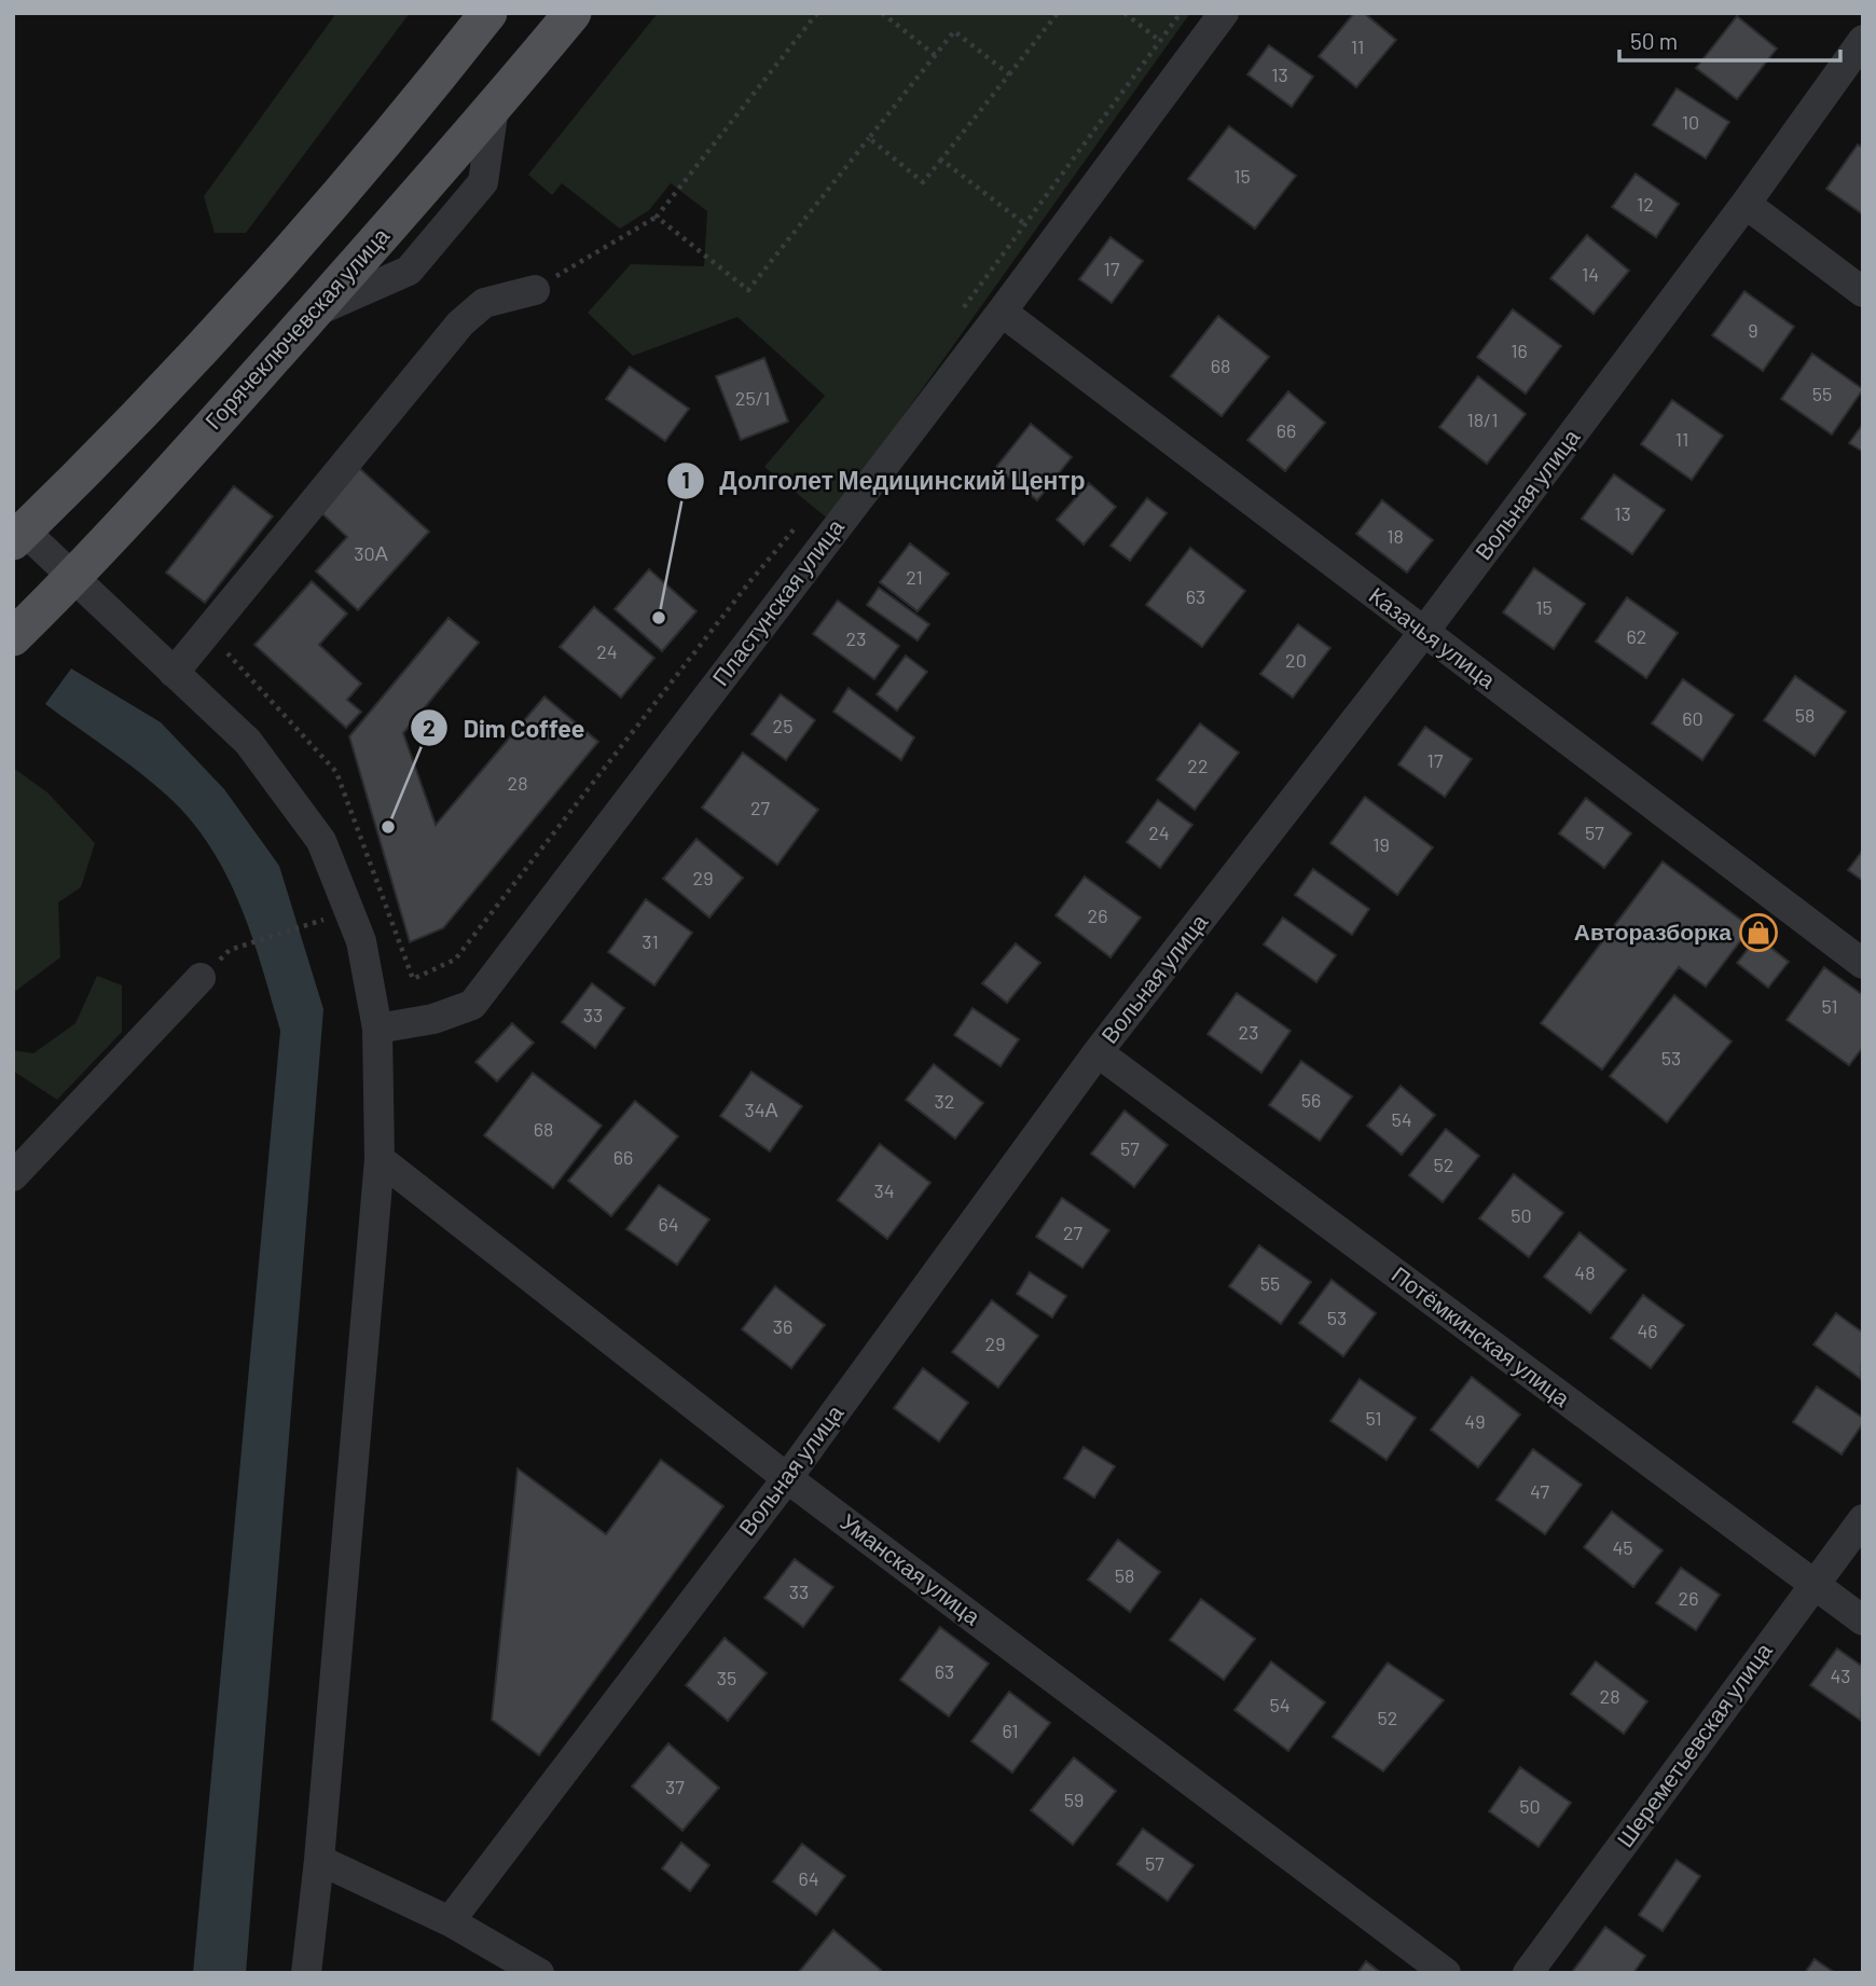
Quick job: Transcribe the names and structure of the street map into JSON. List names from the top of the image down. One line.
{"streets":{"main road":["Горячеключевская улица"],"street":["Вольная улица","Пластунская улица","Казачья улица","Потёмкинская улица","Уманская улица","Шереметьевская улица"]},"crossings":[["Вольная улица","Казачья улица"],["Вольная улица","Потёмкинская улица"],["Вольная улица","Уманская улица"],["Пластунская улица","Казачья улица"],["Потёмкинская улица","Шереметьевская улица"]],"places":{"other":["Долголет Медицинский Центр","Dim Coffee"],"shop":["Авторазборка"]},"house_numbers":["11","13","10","15","12","17","14","9","16","68","55","25/1","18/1","66","11","13","18","30А","21","63","15","62","23","24","20","58","60","25","17","22","28","27","24","57","19","29","26","31","51","33","23","53","56","32","34А","54","68","57","66","52","34","50","64","27","48","55","53","36","46","29","51","49","47","45","58","33","26","63","43","35","28","54","52","61","37","59","50","57","64"],"scale_bar":"50 m"}
